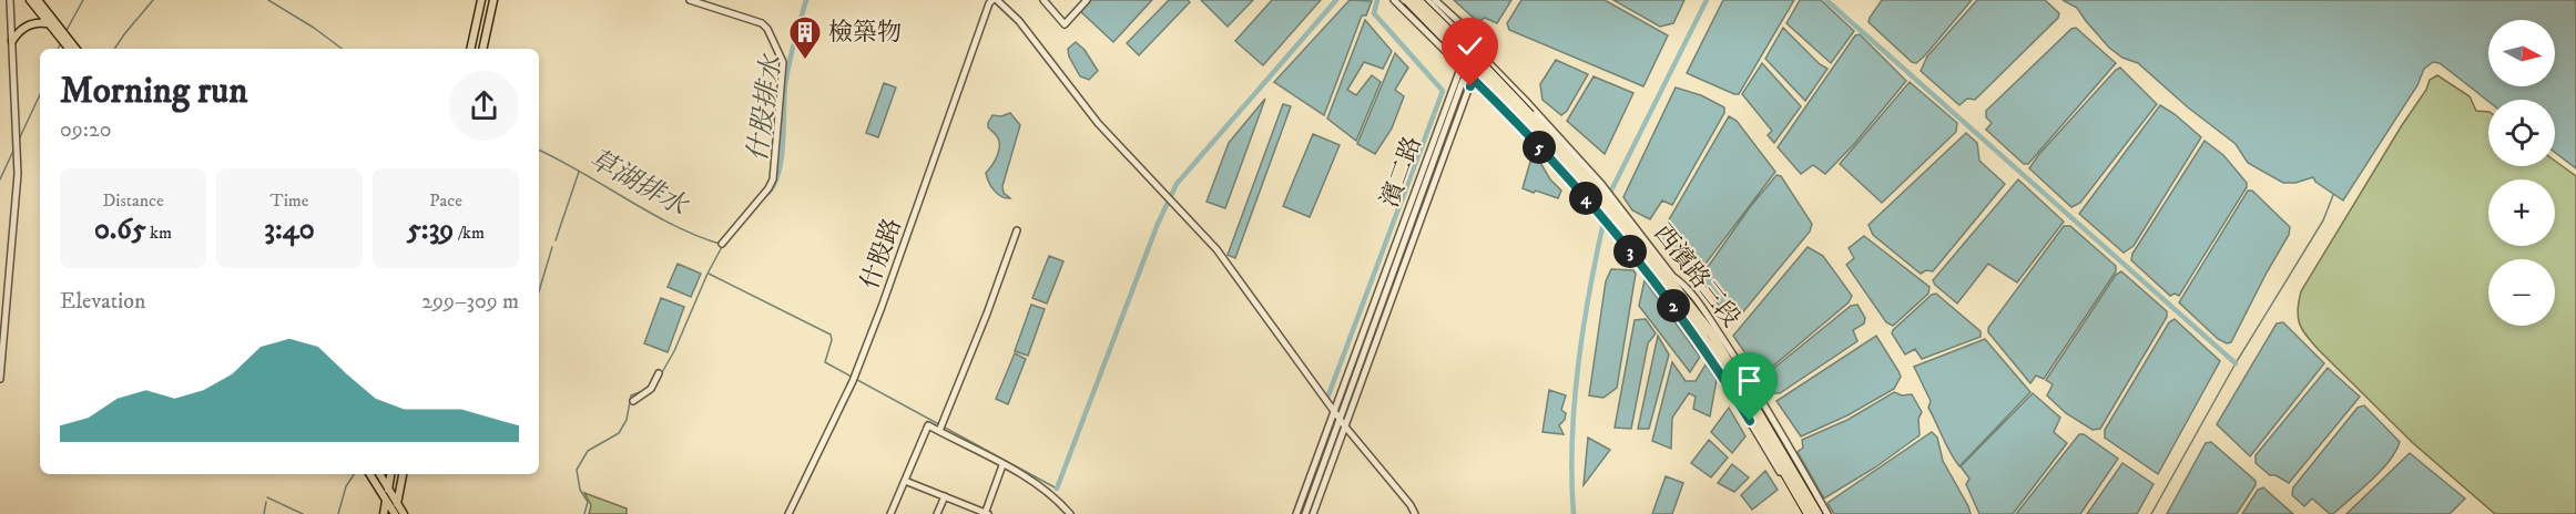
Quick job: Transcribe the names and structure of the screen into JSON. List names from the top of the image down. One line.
{"streets":{"street":["濱二路","什股路","西濱路三段"]},"water":["什股排水","草湖排水"],"places":{"building":["檢築物"]},"north":"right","page":{"map_buttons":["+","−"],"heading":["Morning run","09:20"],"pins":["5","4","3","2"],"stats":[["Distance","0.65 km"],["Time","3:40"],["Pace","5:39 /km"]],"chart":["Elevation","299–309 m"]}}
